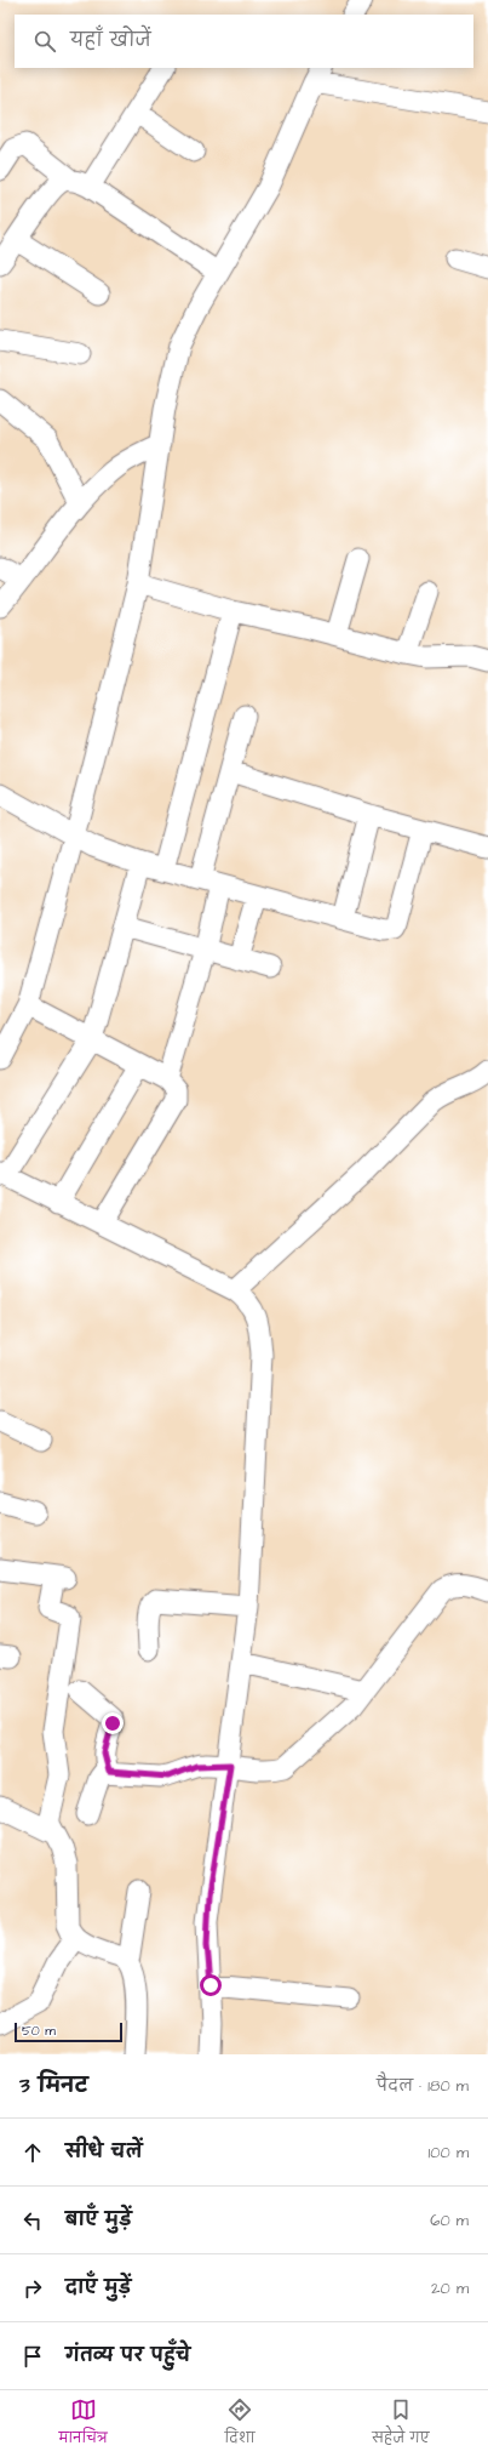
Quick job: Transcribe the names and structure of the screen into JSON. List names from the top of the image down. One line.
{"scale_bar":"50 m","page":{"search":"यहाँ खोजें","scale":"50 m","heading":["3 मिनट","पैदल · 180 m"],"list":[["सीधे चलें","100 m"],["बाएँ मुड़ें","60 m"],["दाएँ मुड़ें","20 m"],"गंतव्य पर पहुँचे"],"nav":["मानचित्र","दिशा","सहेजे गए"]}}
